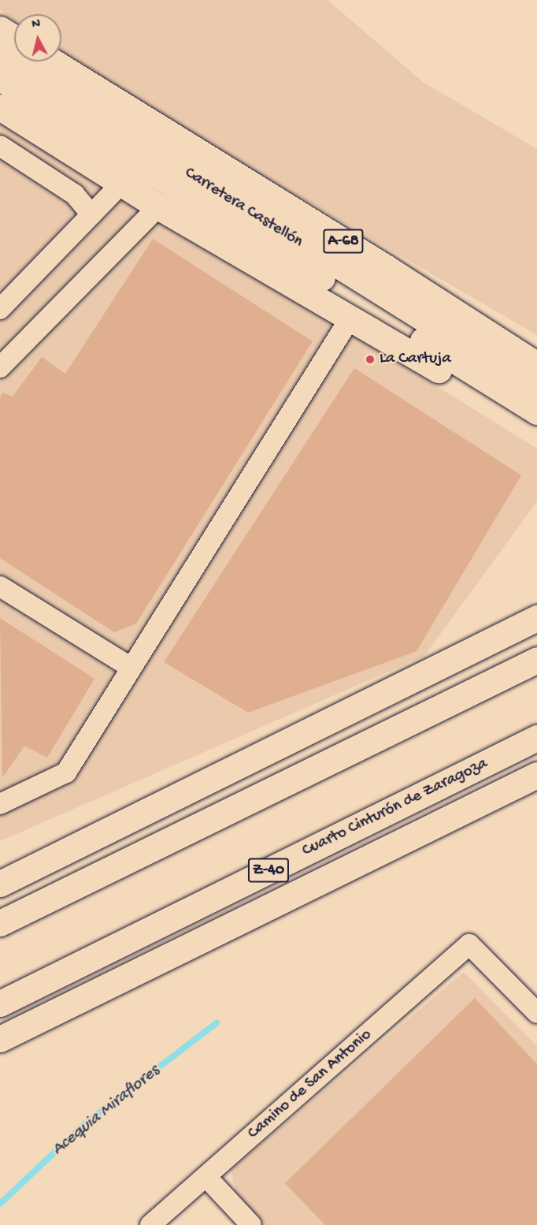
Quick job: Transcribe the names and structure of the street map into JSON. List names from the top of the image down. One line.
{"streets":{"highway":["Carretera Castellón","A-68","Cuarto Cinturón de Zaragoza","Z-40"],"street":["Camino de San Antonio"]},"water":["Acequia Miraflores"],"places":["La Cartuja"],"north":"top"}
